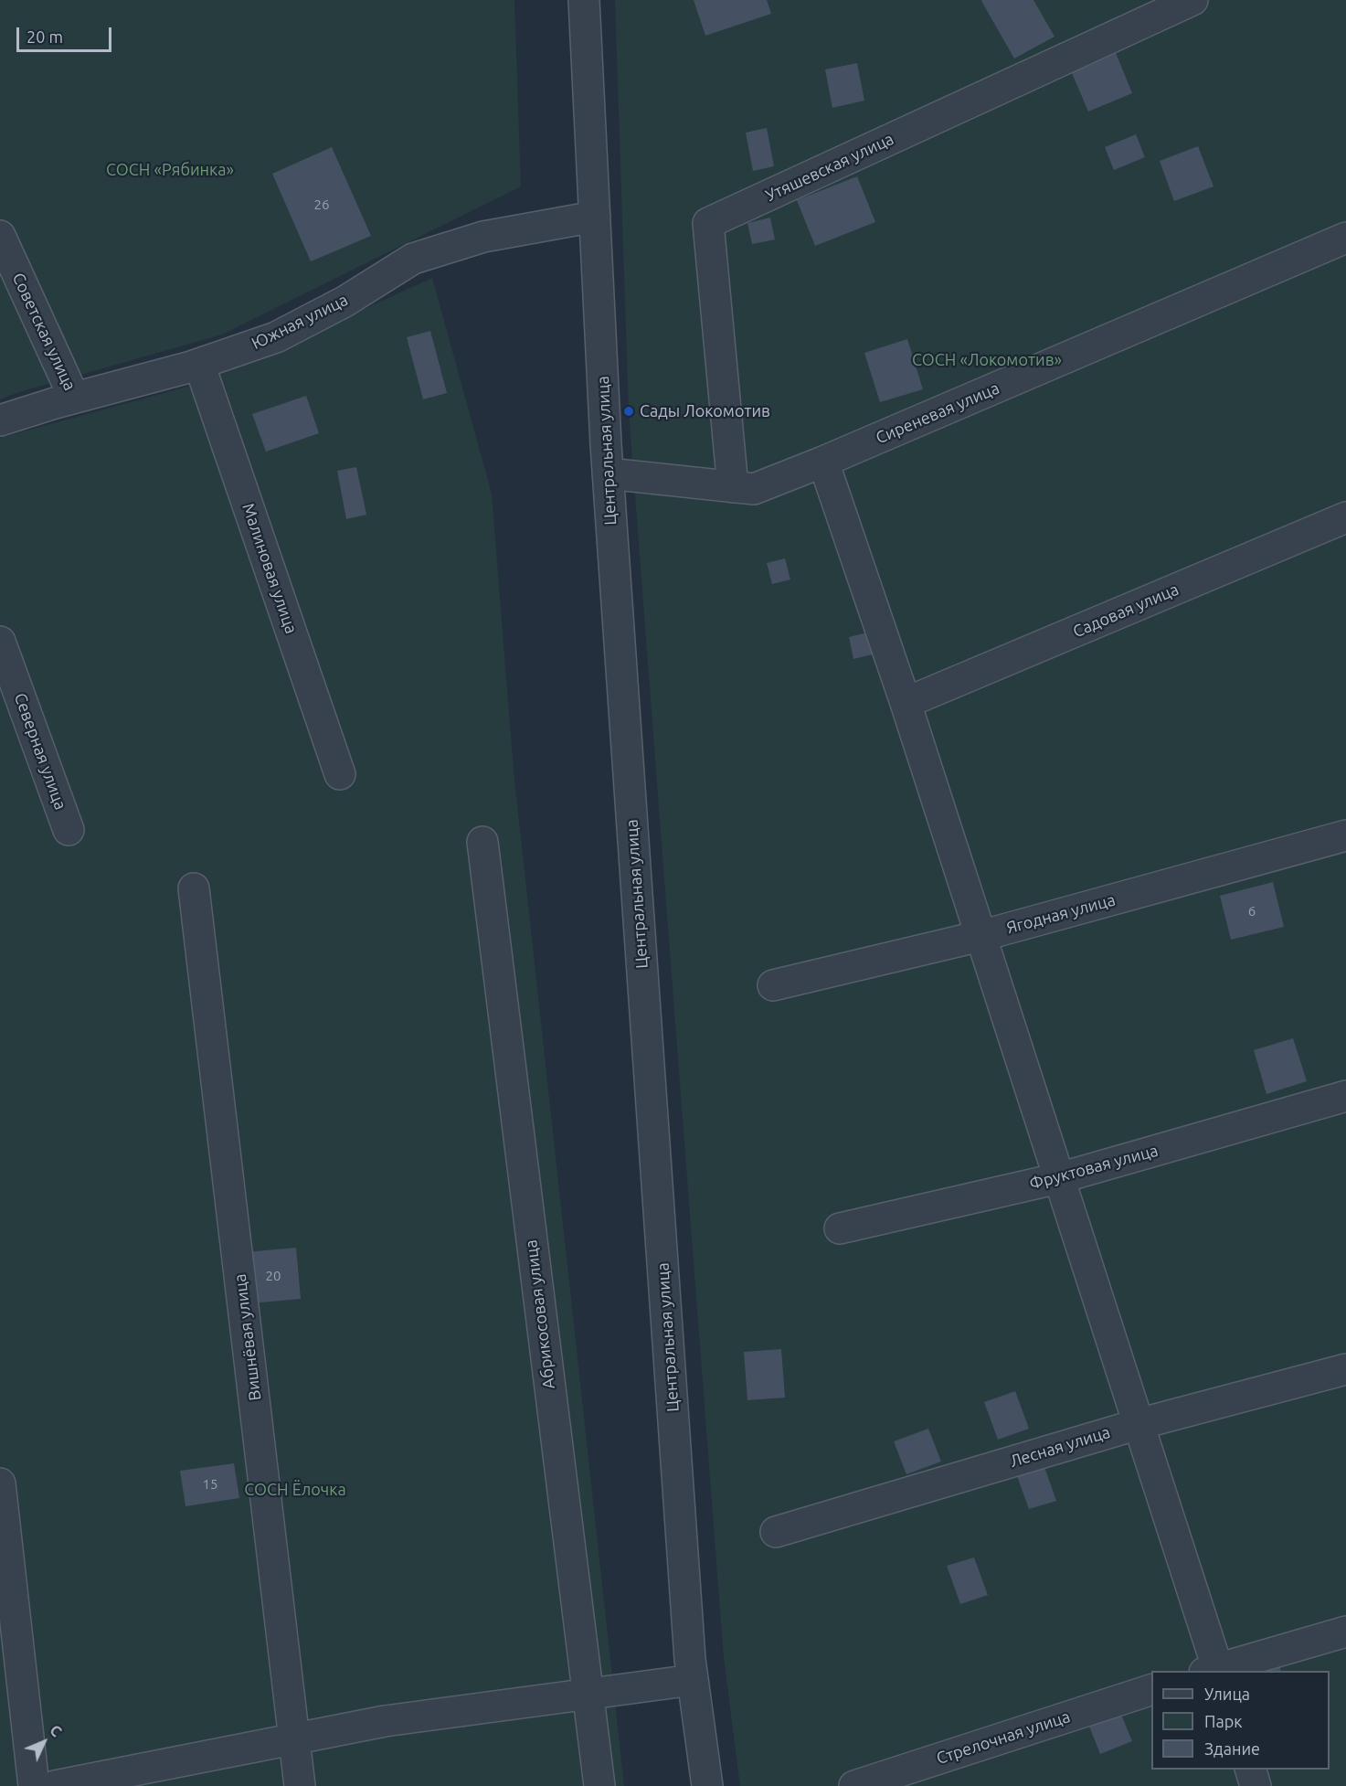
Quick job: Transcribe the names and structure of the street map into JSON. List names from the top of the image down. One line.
{"streets":{"street":["Утяшевская улица","Южная улица","Советская улица","Сиреневая улица","Центральная улица","Малиновая улица","Садовая улица","Северная улица","Ягодная улица","Фруктовая улица","Абрикосовая улица","Вишнёвая улица","Лесная улица","Стрелочная улица"]},"crossings":[["Утяшевская улица","Сиреневая улица"],["Южная улица","Советская улица"],["Южная улица","Центральная улица"],["Южная улица","Малиновая улица"],["Сиреневая улица","Центральная улица"]],"parks":["СОСН «Рябинка»","СОСН «Локомотив»","СОСН Ёлочка"],"places":["Сады Локомотив"],"house_numbers":["26","6","20","15"],"legend":["Улица","Парк","Здание"],"scale_bar":"20 m","north":"top right"}
